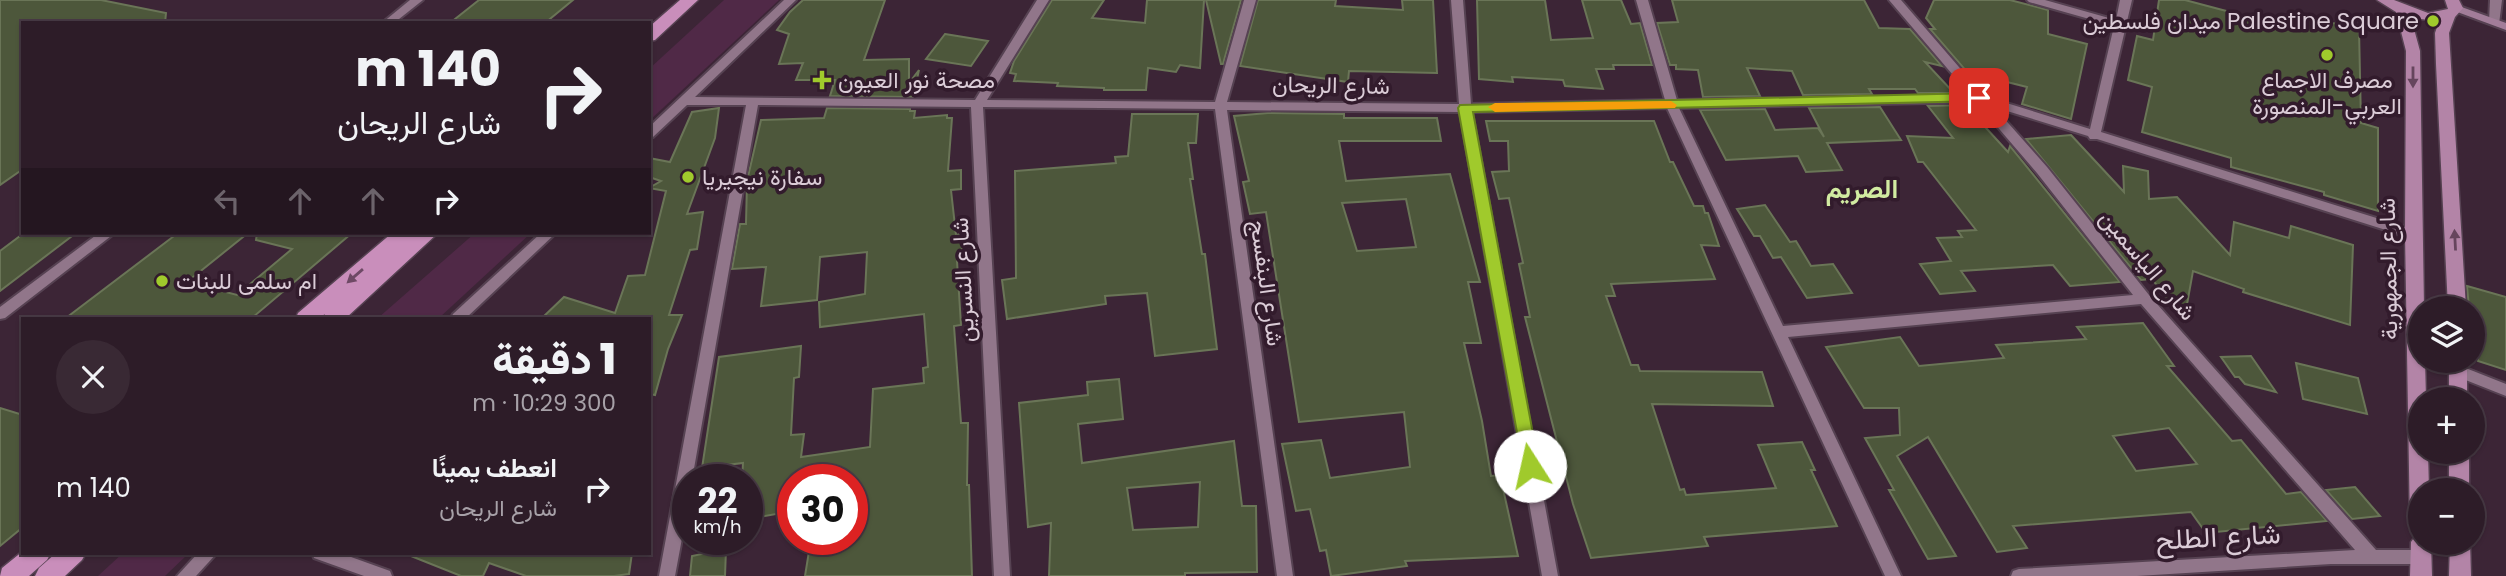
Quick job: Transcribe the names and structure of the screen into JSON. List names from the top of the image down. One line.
{"streets":{"main road":["شارع الجمهورية"],"street":["شارع الريحان","شارع الياسمين","شارع النسرين","شارع البنفسج","شارع الطلح"]},"crossings":[["شارع الريحان","شارع الياسمين"],["شارع الريحان","شارع النسرين"],["شارع الريحان","شارع البنفسج"],["شارع الياسمين","شارع الطلح"]],"districts":["الصريم"],"places":{"other":["ميدان فلسطين Palestine Square","مصرف الاجماع العربي-المنصورة","سفارة نيجيريا","ام سلمى للبنات"],"health":["مصحة نور العيون"]},"page":{"turn":["140 m","شارع الريحان"],"map_buttons":["+","−"],"heading":["1 دقيقة","300 m · 10:29"],"list":[{"name":"انعطف يمينًا","note":"شارع الريحان","value":"140 m"}],"speed":"22 km/h","limit":"30"}}
